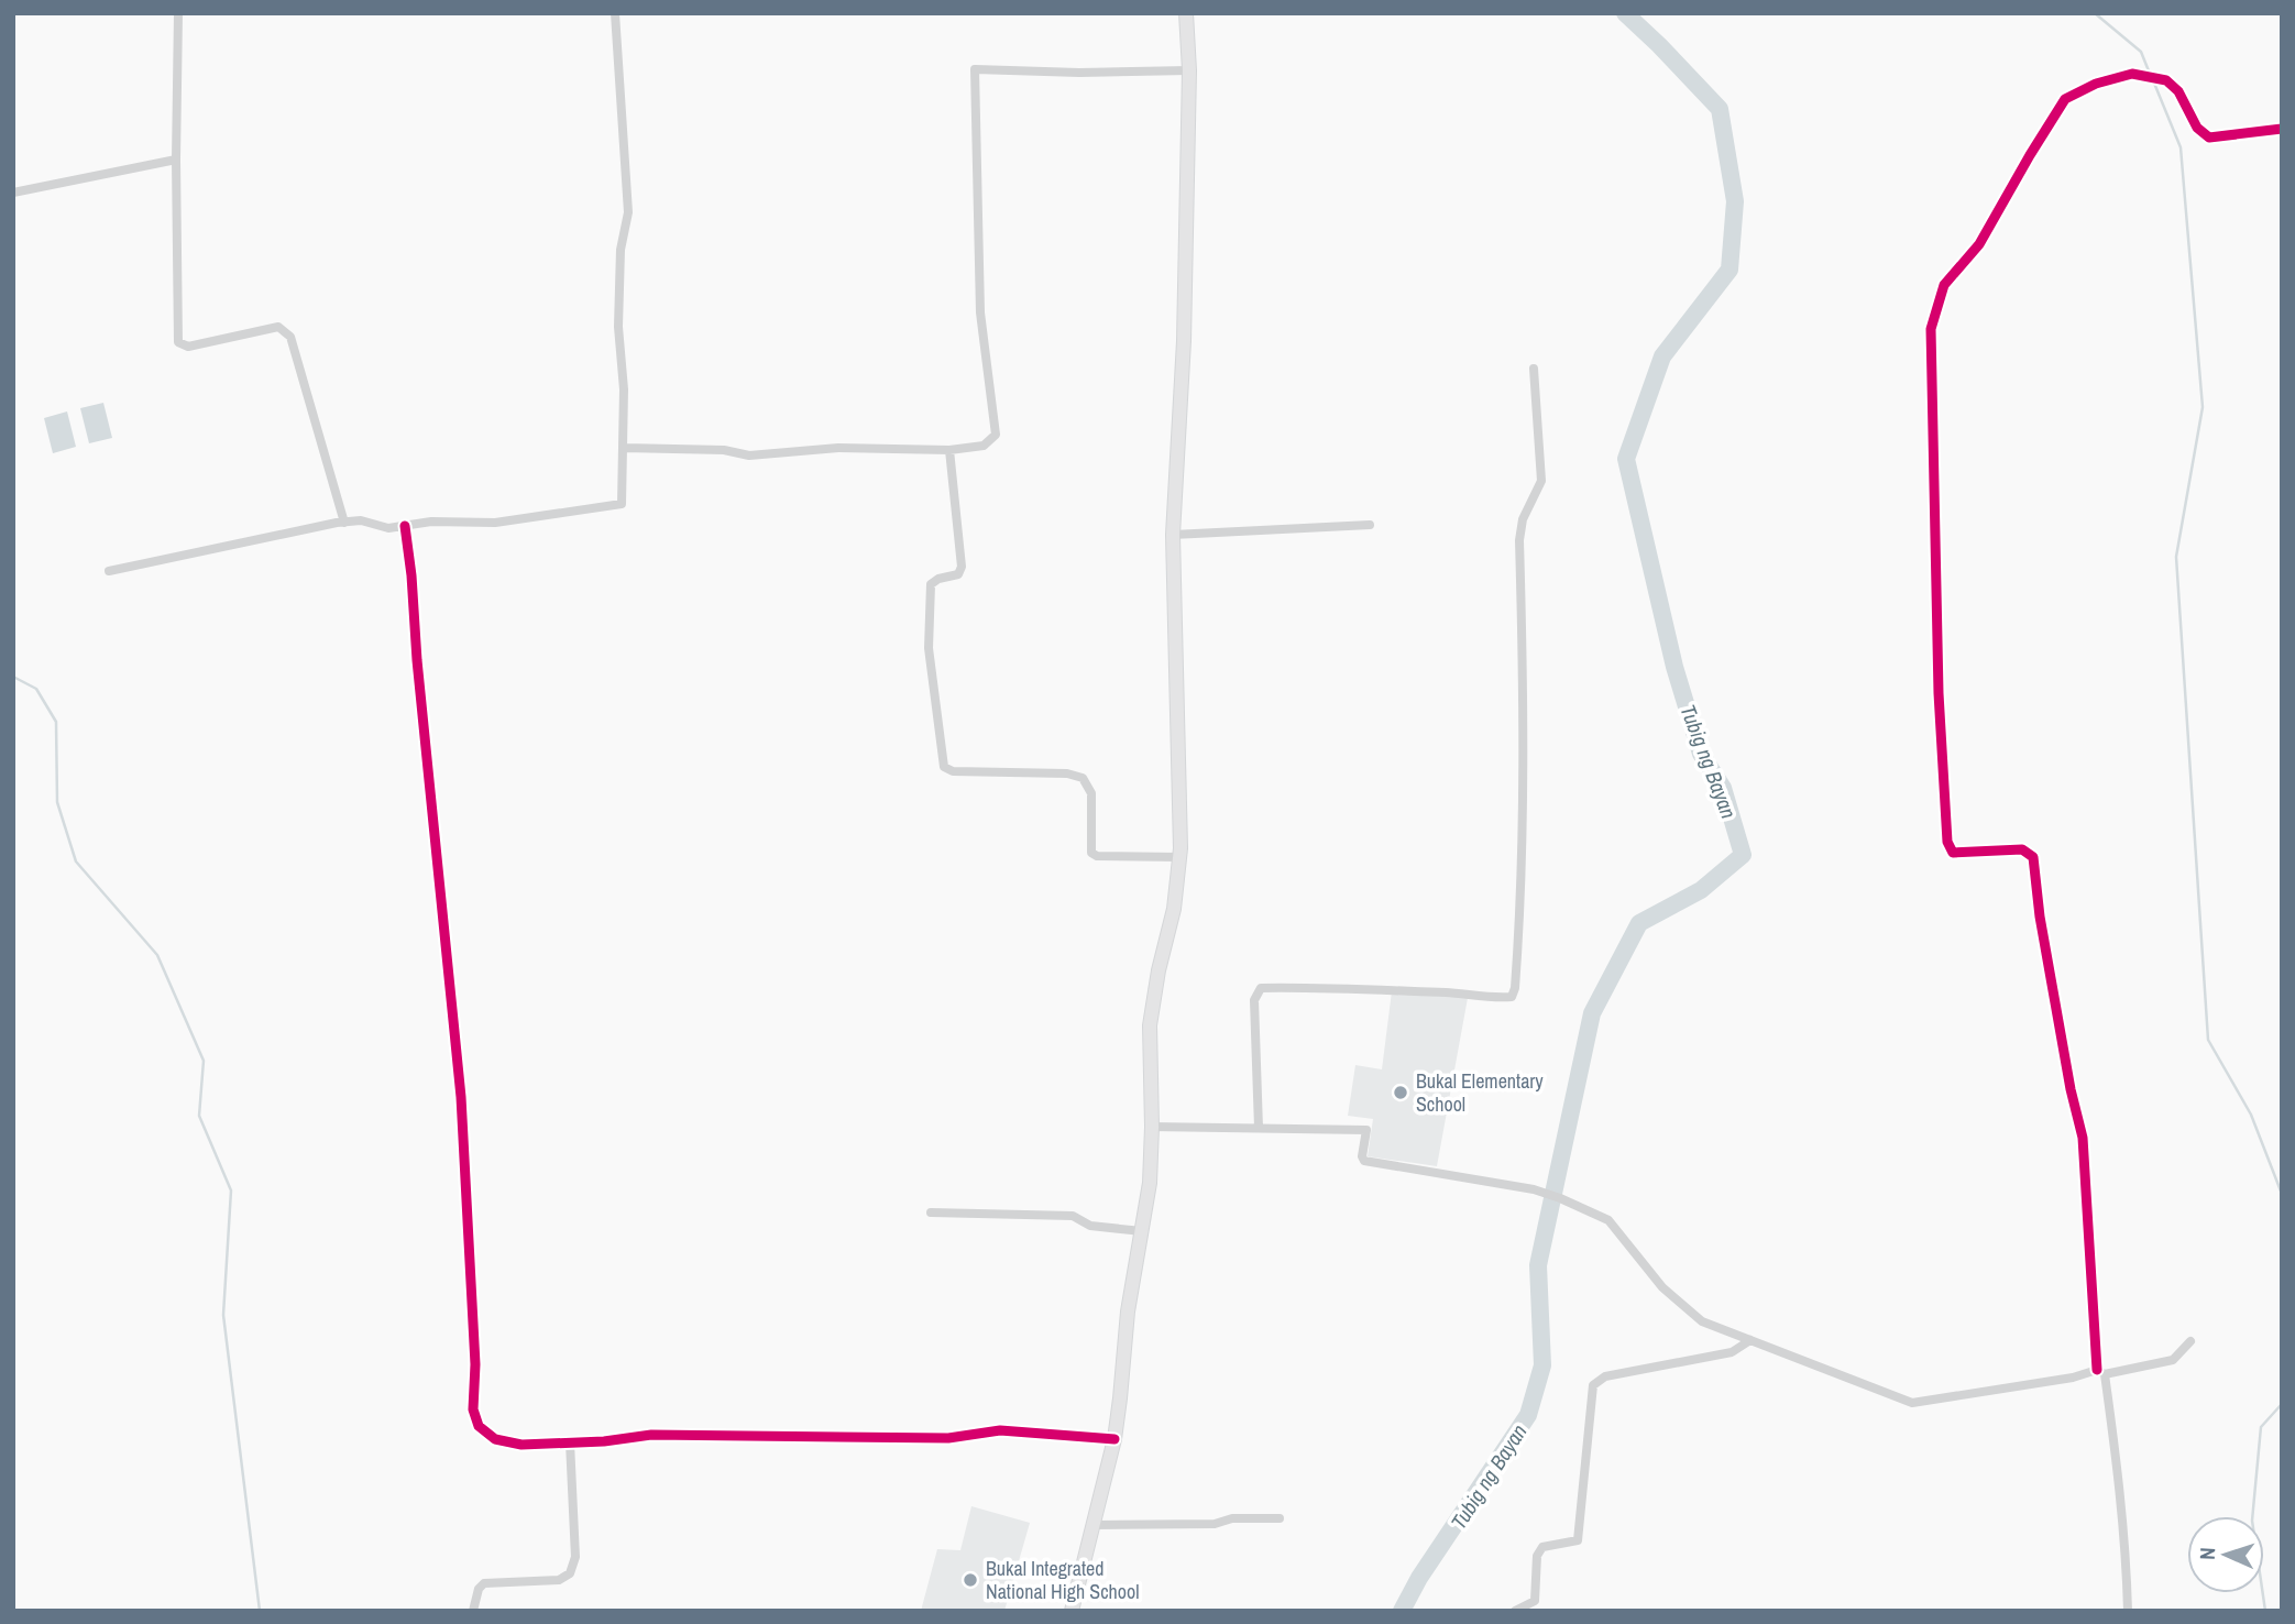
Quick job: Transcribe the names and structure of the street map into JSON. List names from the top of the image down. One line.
{"water":["Tubig ng Bayan"],"places":["Bukal Elementary School","Bukal Integrated National High School"],"north":"left"}
